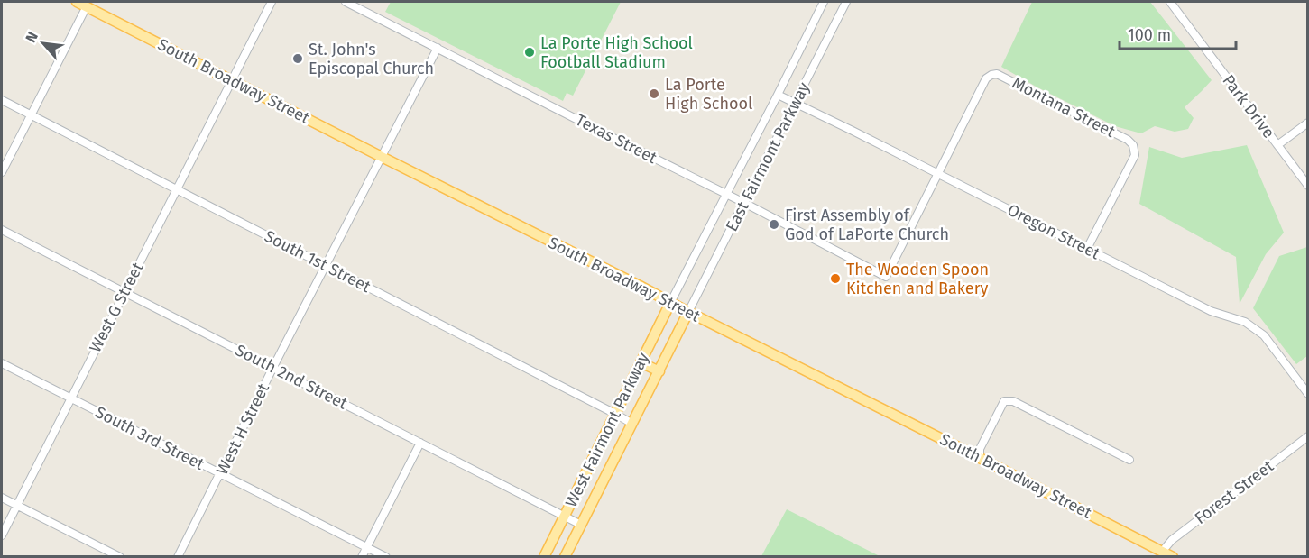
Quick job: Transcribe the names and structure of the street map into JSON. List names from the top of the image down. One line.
{"streets":{"main road":["South Broadway Street","West Fairmont Parkway"],"street":["Park Drive","Montana Street","Texas Street","East Fairmont Parkway","Oregon Street","South 1st Street","West G Street","South 2nd Street","West H Street","South 3rd Street","Forest Street"]},"crossings":[["South Broadway Street","East Fairmont Parkway"],["South Broadway Street","West G Street"],["South Broadway Street","West H Street"],["South Broadway Street","West Fairmont Parkway"],["South Broadway Street","Forest Street"],["Montana Street","Texas Street"],["Montana Street","Oregon Street"],["Texas Street","East Fairmont Parkway"],["Texas Street","Oregon Street"],["Texas Street","West H Street"],["East Fairmont Parkway","Oregon Street"],["East Fairmont Parkway","West Fairmont Parkway"],["South 1st Street","West G Street"],["South 1st Street","West H Street"],["South 1st Street","West Fairmont Parkway"],["West G Street","South 2nd Street"],["West G Street","South 3rd Street"],["South 2nd Street","West H Street"],["South 2nd Street","West Fairmont Parkway"],["West H Street","South 3rd Street"]],"places":["La Porte High School Football Stadium","St. John's Episcopal Church","La Porte High School","First Assembly of God of LaPorte Church","The Wooden Spoon Kitchen and Bakery"],"scale_bar":"100 m","north":"top left"}
